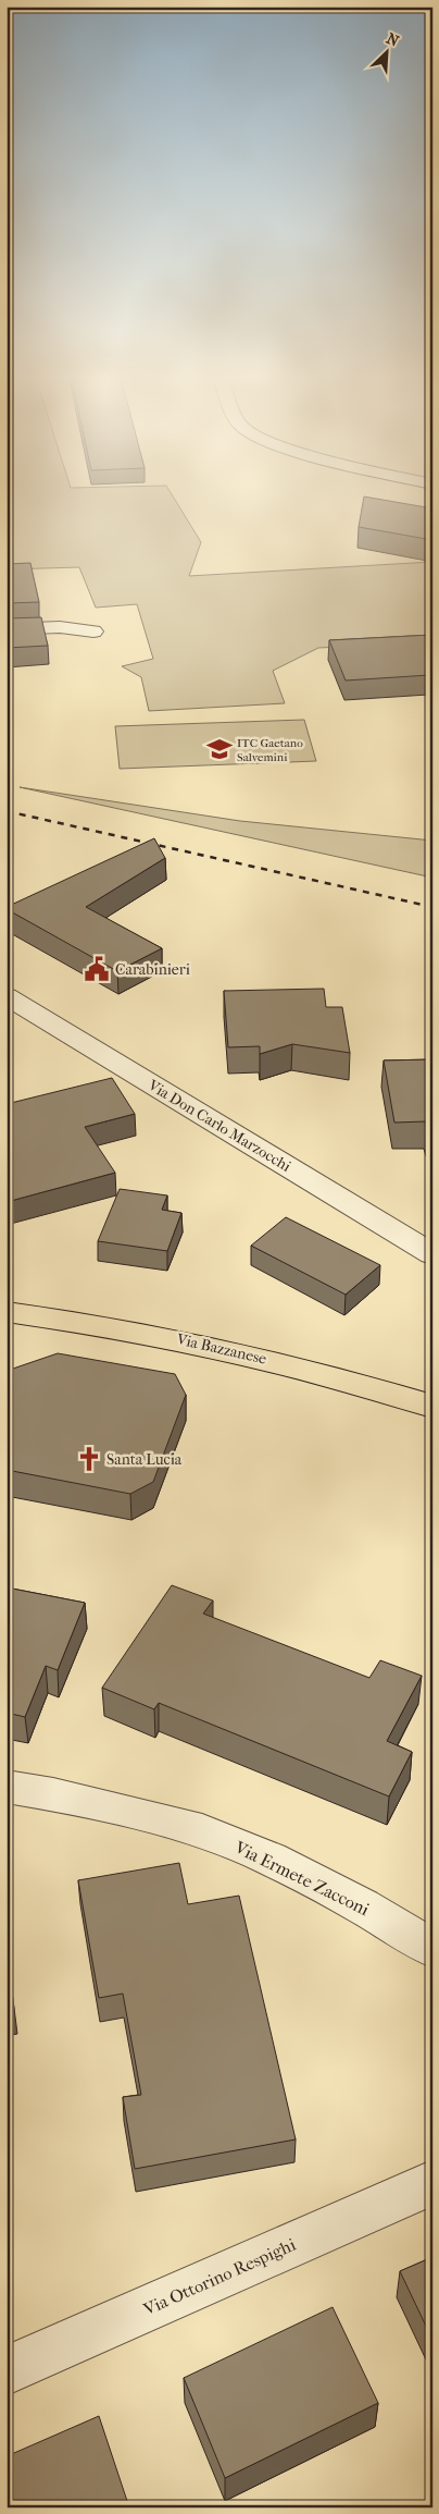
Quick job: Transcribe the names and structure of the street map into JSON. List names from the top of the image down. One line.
{"streets":{"main road":["Via Bazzanese"],"street":["Via Don Carlo Marzocchi","Via Ermete Zacconi","Via Ottorino Respighi"]},"places":{"school or university":["ITC Gaetano Salvemini"],"public building":["Carabinieri"],"church":["Santa Lucia"]},"north":"top right"}
